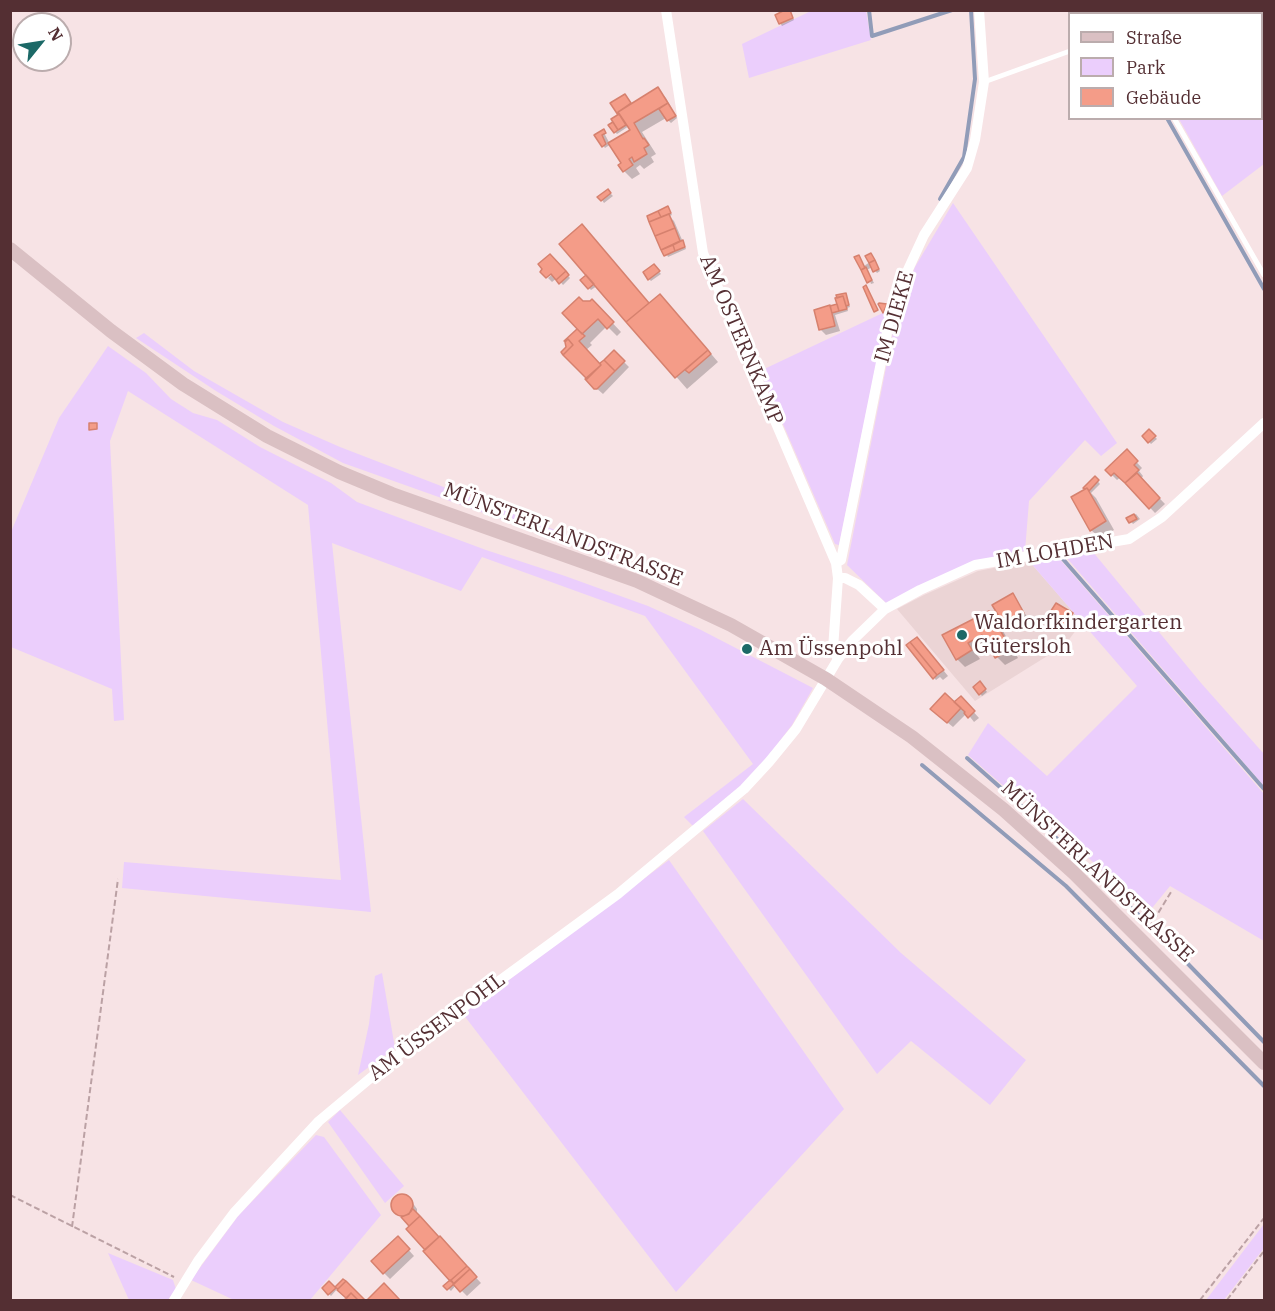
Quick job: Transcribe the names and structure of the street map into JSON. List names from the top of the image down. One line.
{"streets":{"main road":["MÜNSTERLANDSTRASSE"],"street":["IM DIEKE","AM OSTERNKAMP","IM LOHDEN","AM ÜSSENPOHL"]},"crossings":[["IM DIEKE","AM OSTERNKAMP"],["AM OSTERNKAMP","IM LOHDEN"],["MÜNSTERLANDSTRASSE","IM LOHDEN"],["MÜNSTERLANDSTRASSE","AM ÜSSENPOHL"],["IM LOHDEN","AM ÜSSENPOHL"]],"places":["Waldorfkindergarten Gütersloh","Am Üssenpohl"],"legend":["Straße","Park","Gebäude"],"north":"top right"}
